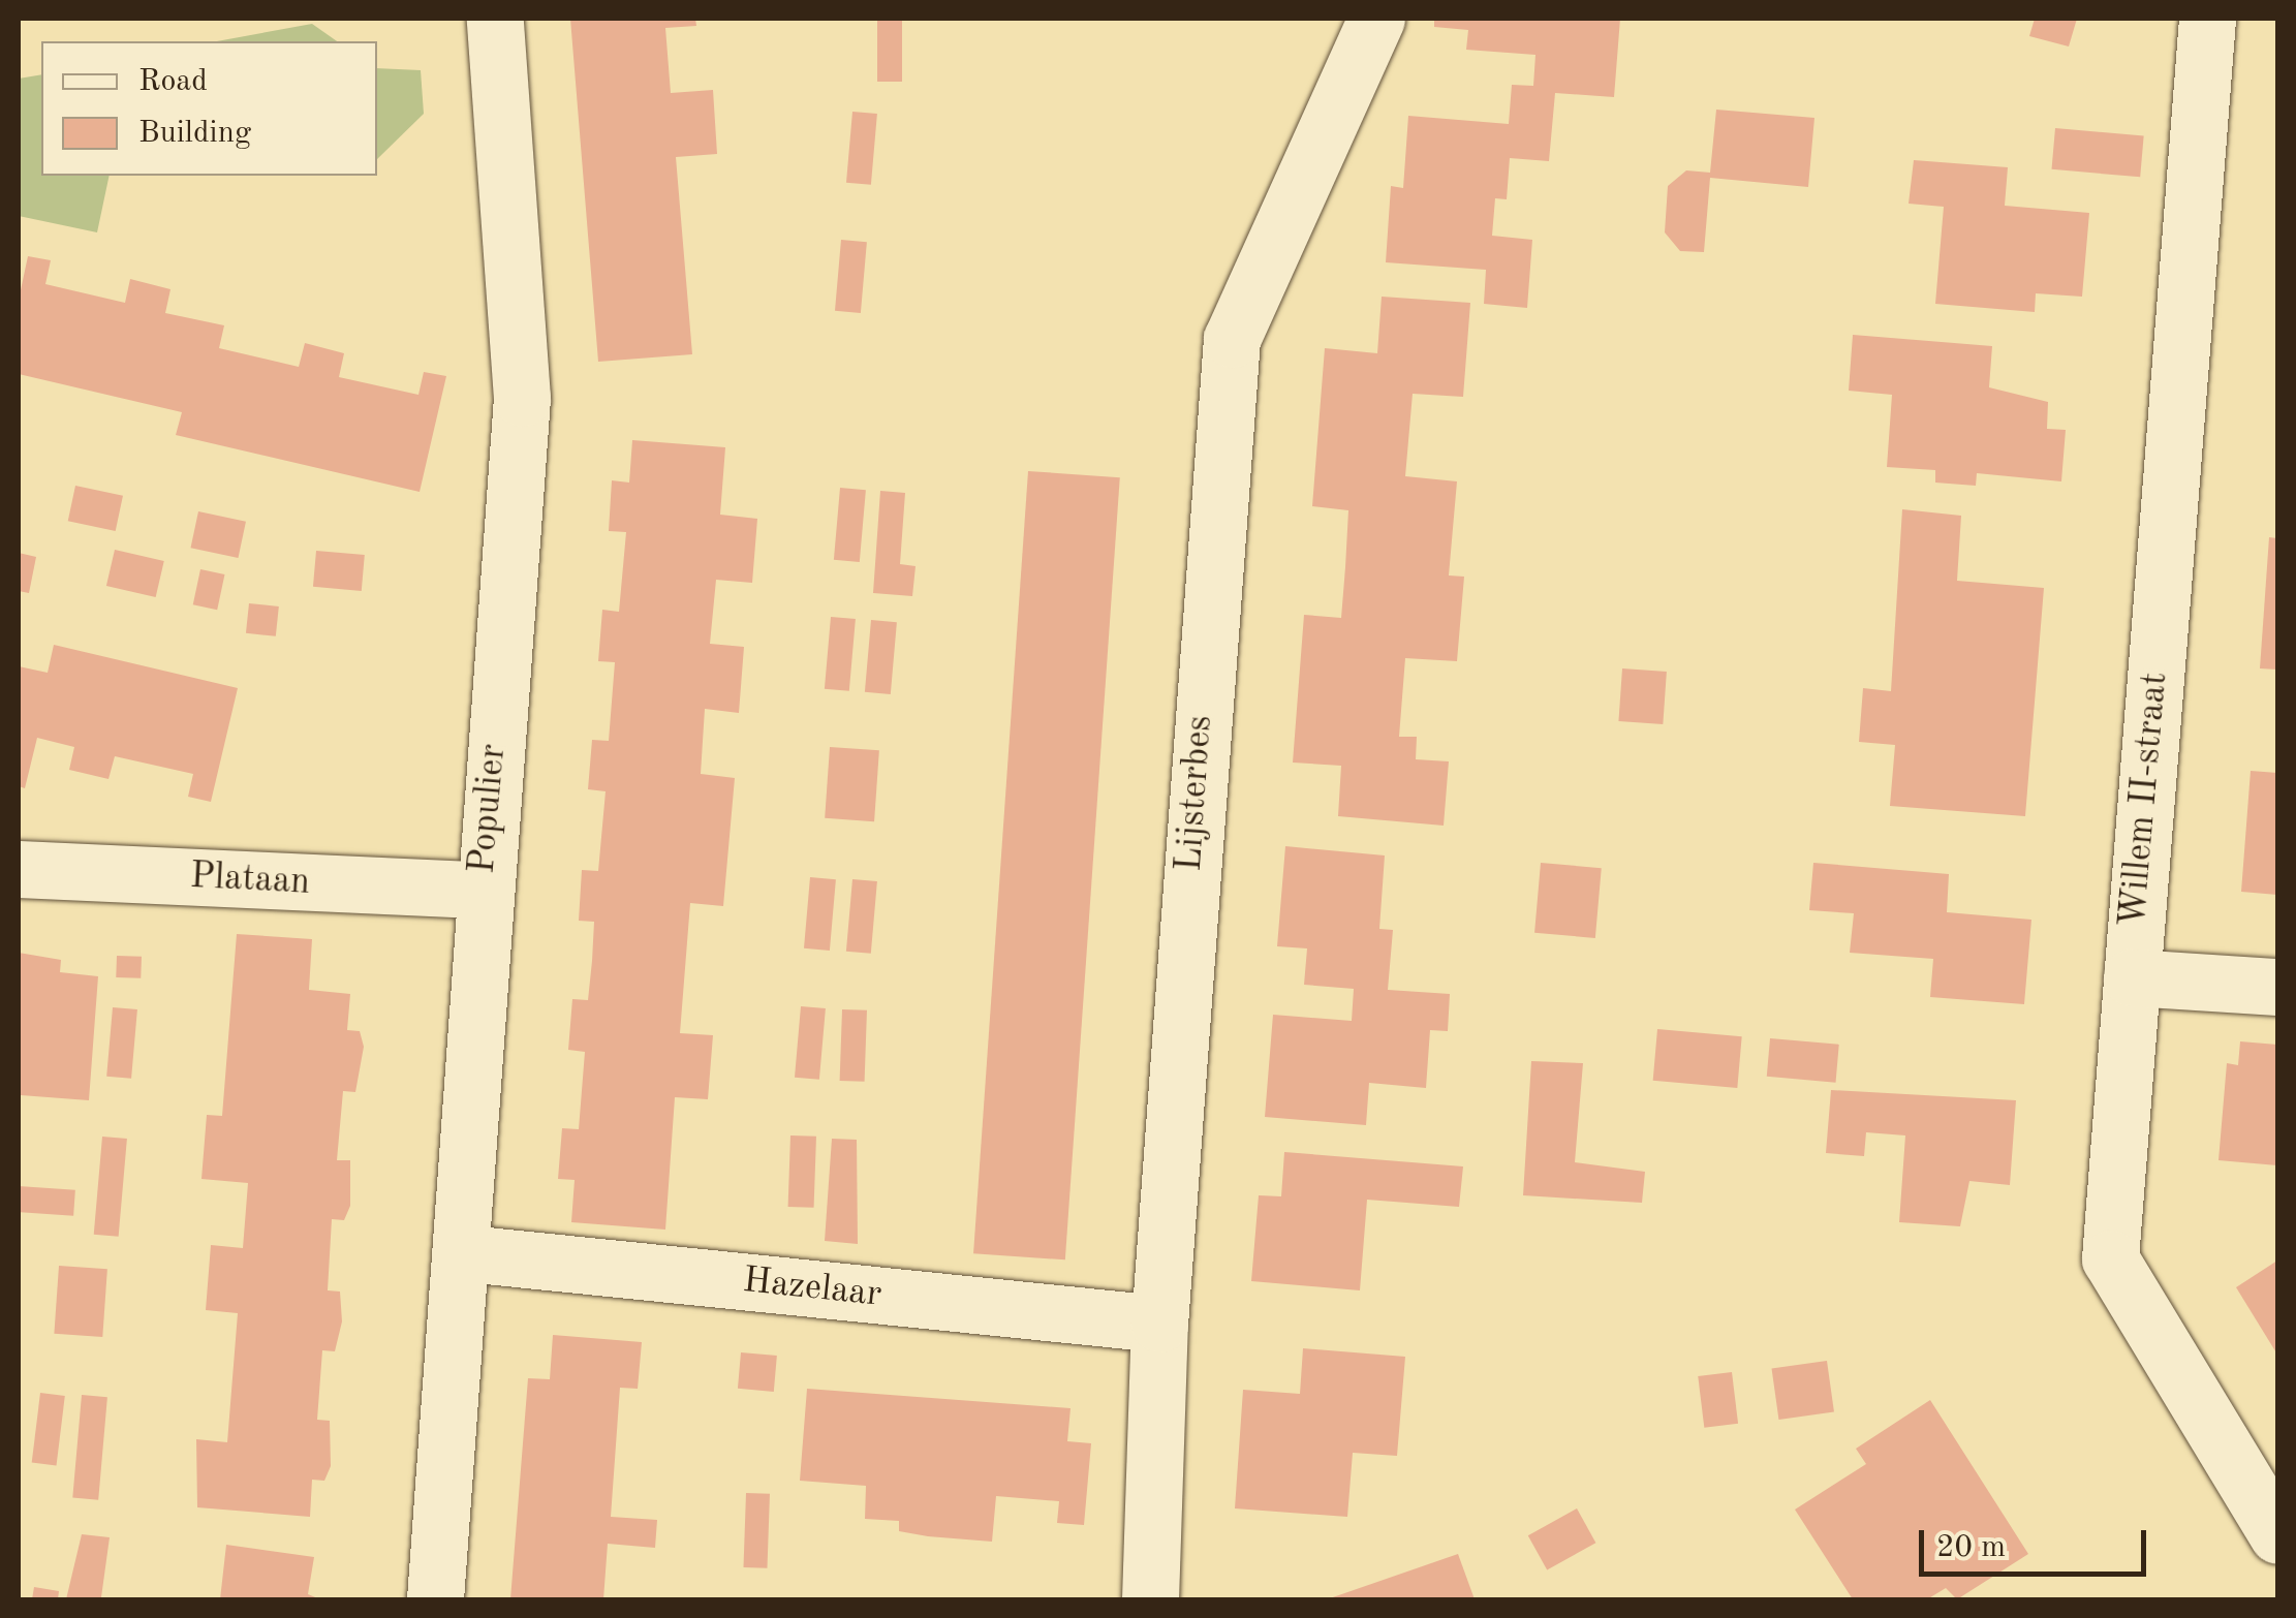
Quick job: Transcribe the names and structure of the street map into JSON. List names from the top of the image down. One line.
{"streets":{"street":["Lijsterbes","Willem II-straat","Populier","Plataan","Hazelaar"]},"crossings":[["Lijsterbes","Hazelaar"],["Populier","Plataan"],["Populier","Hazelaar"]],"legend":["Road","Building"],"scale_bar":"20 m"}
